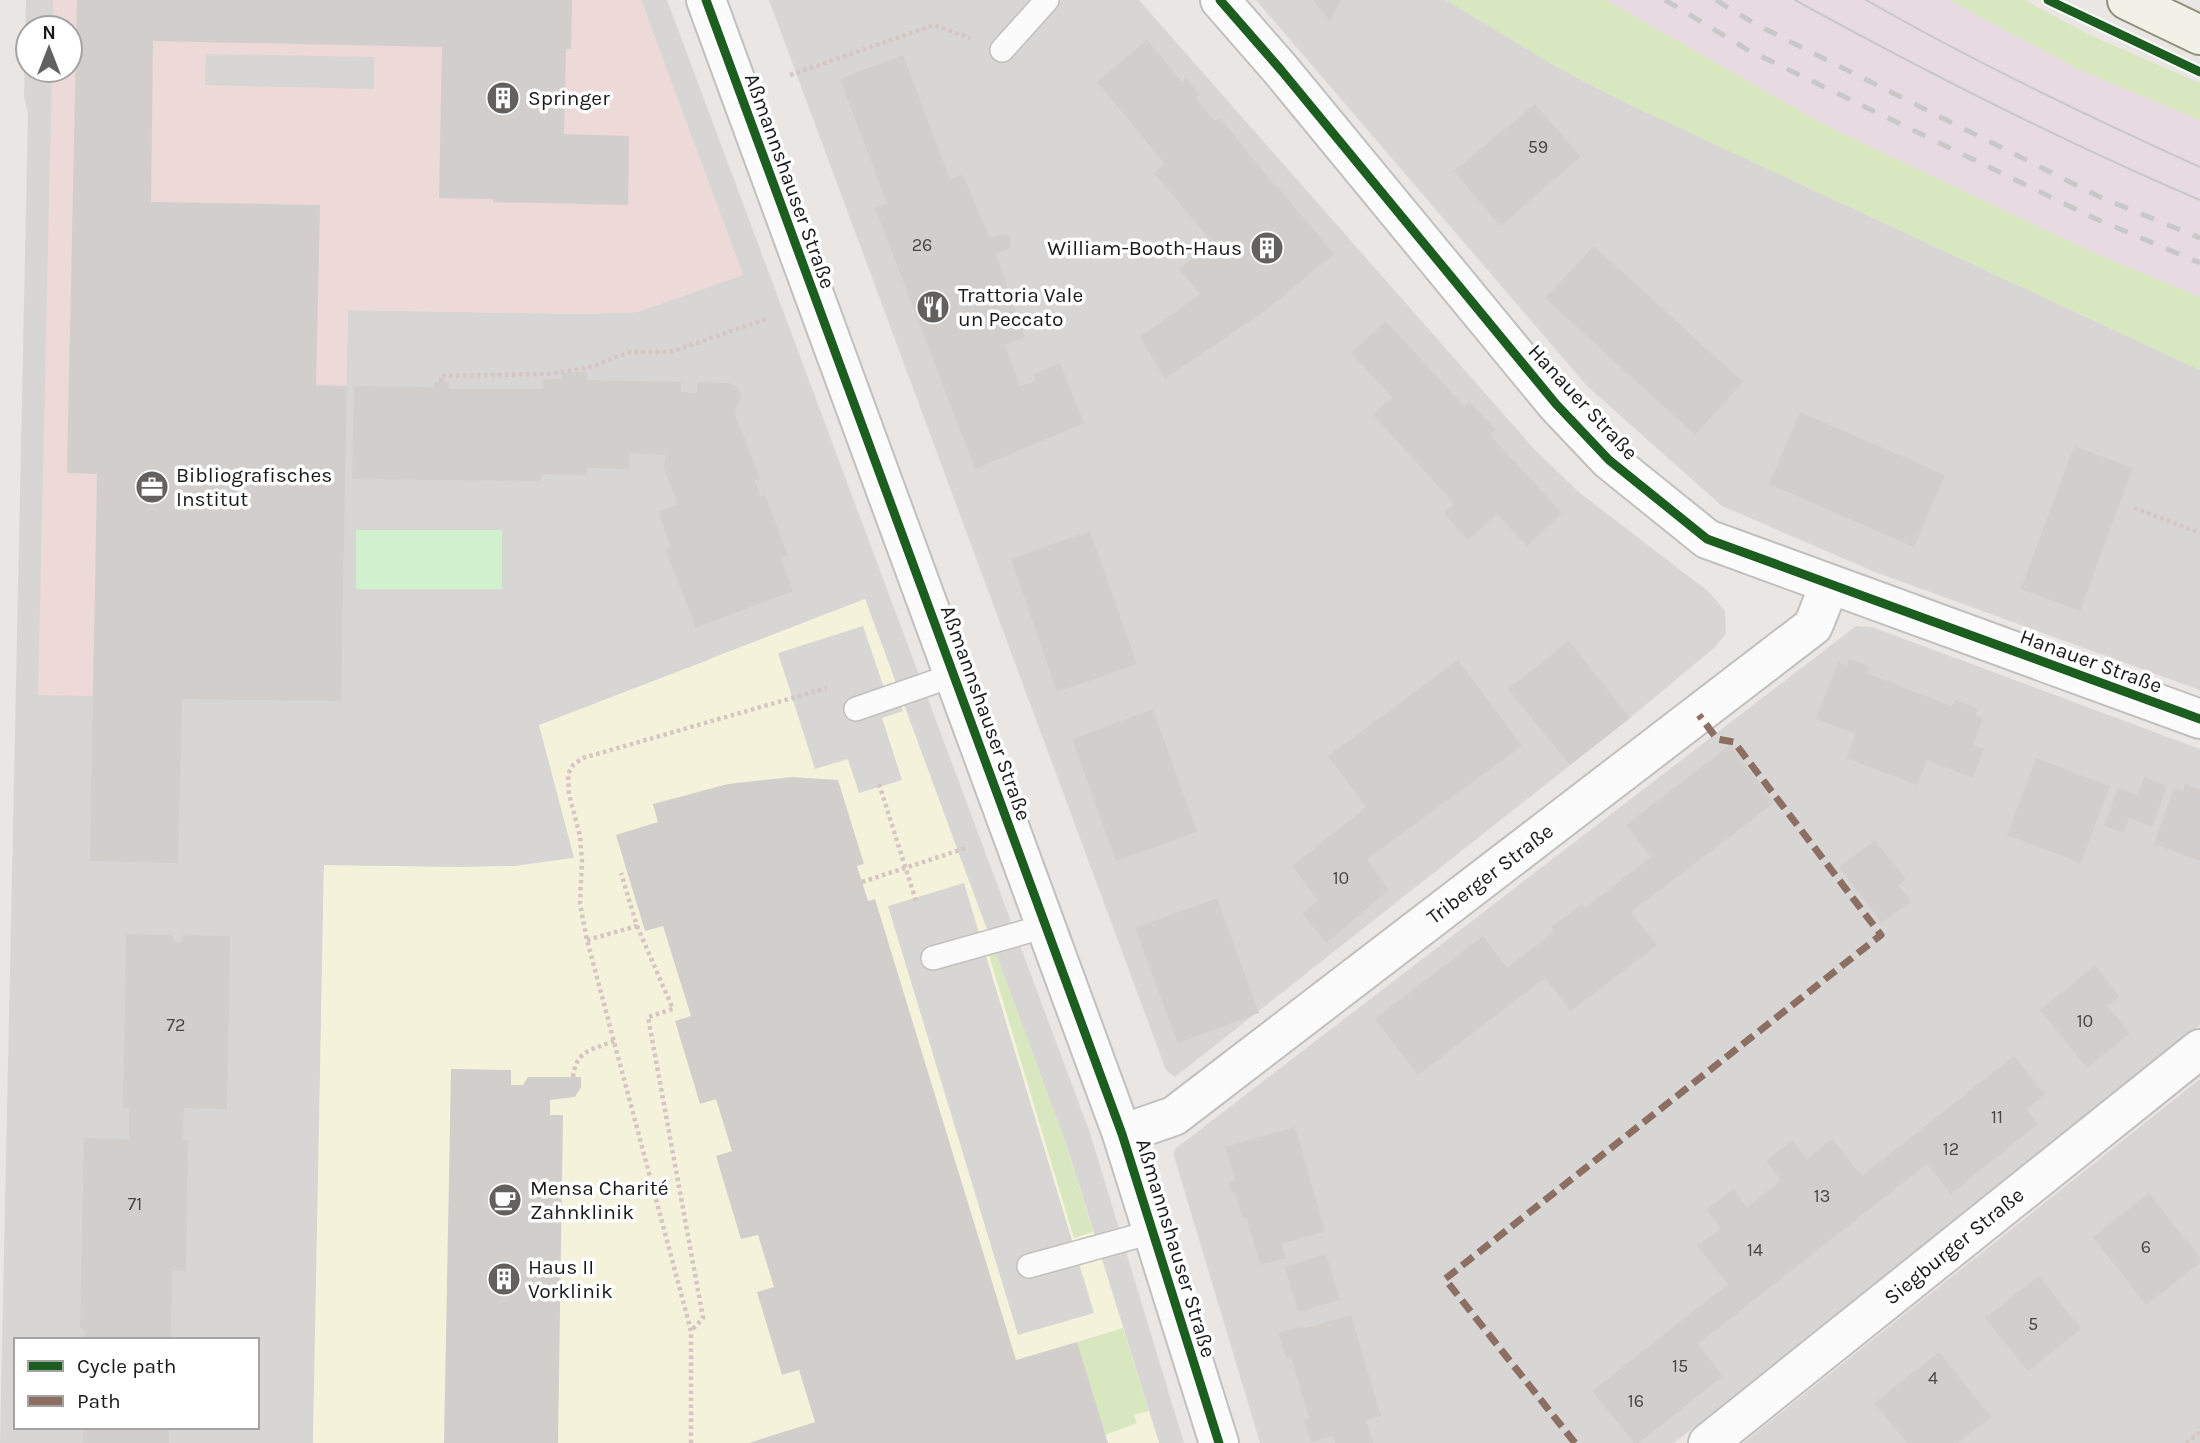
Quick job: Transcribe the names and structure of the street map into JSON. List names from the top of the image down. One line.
{"streets":{"street":["Aßmannshauser Straße","Hanauer Straße","Triberger Straße","Siegburger Straße"]},"crossings":[["Aßmannshauser Straße","Triberger Straße"],["Hanauer Straße","Triberger Straße"]],"places":{"building":["Springer","William-Booth-Haus","Haus II Vorklinik"],"restaurant":["Trattoria Vale un Peccato"],"office":["Bibliografisches Institut"],"cafe":["Mensa Charité Zahnklinik"]},"house_numbers":["59","26","10","10","72","11","12","13","71","6","14","5","15","4","16"],"legend":["Cycle path","Path"],"north":"top"}
